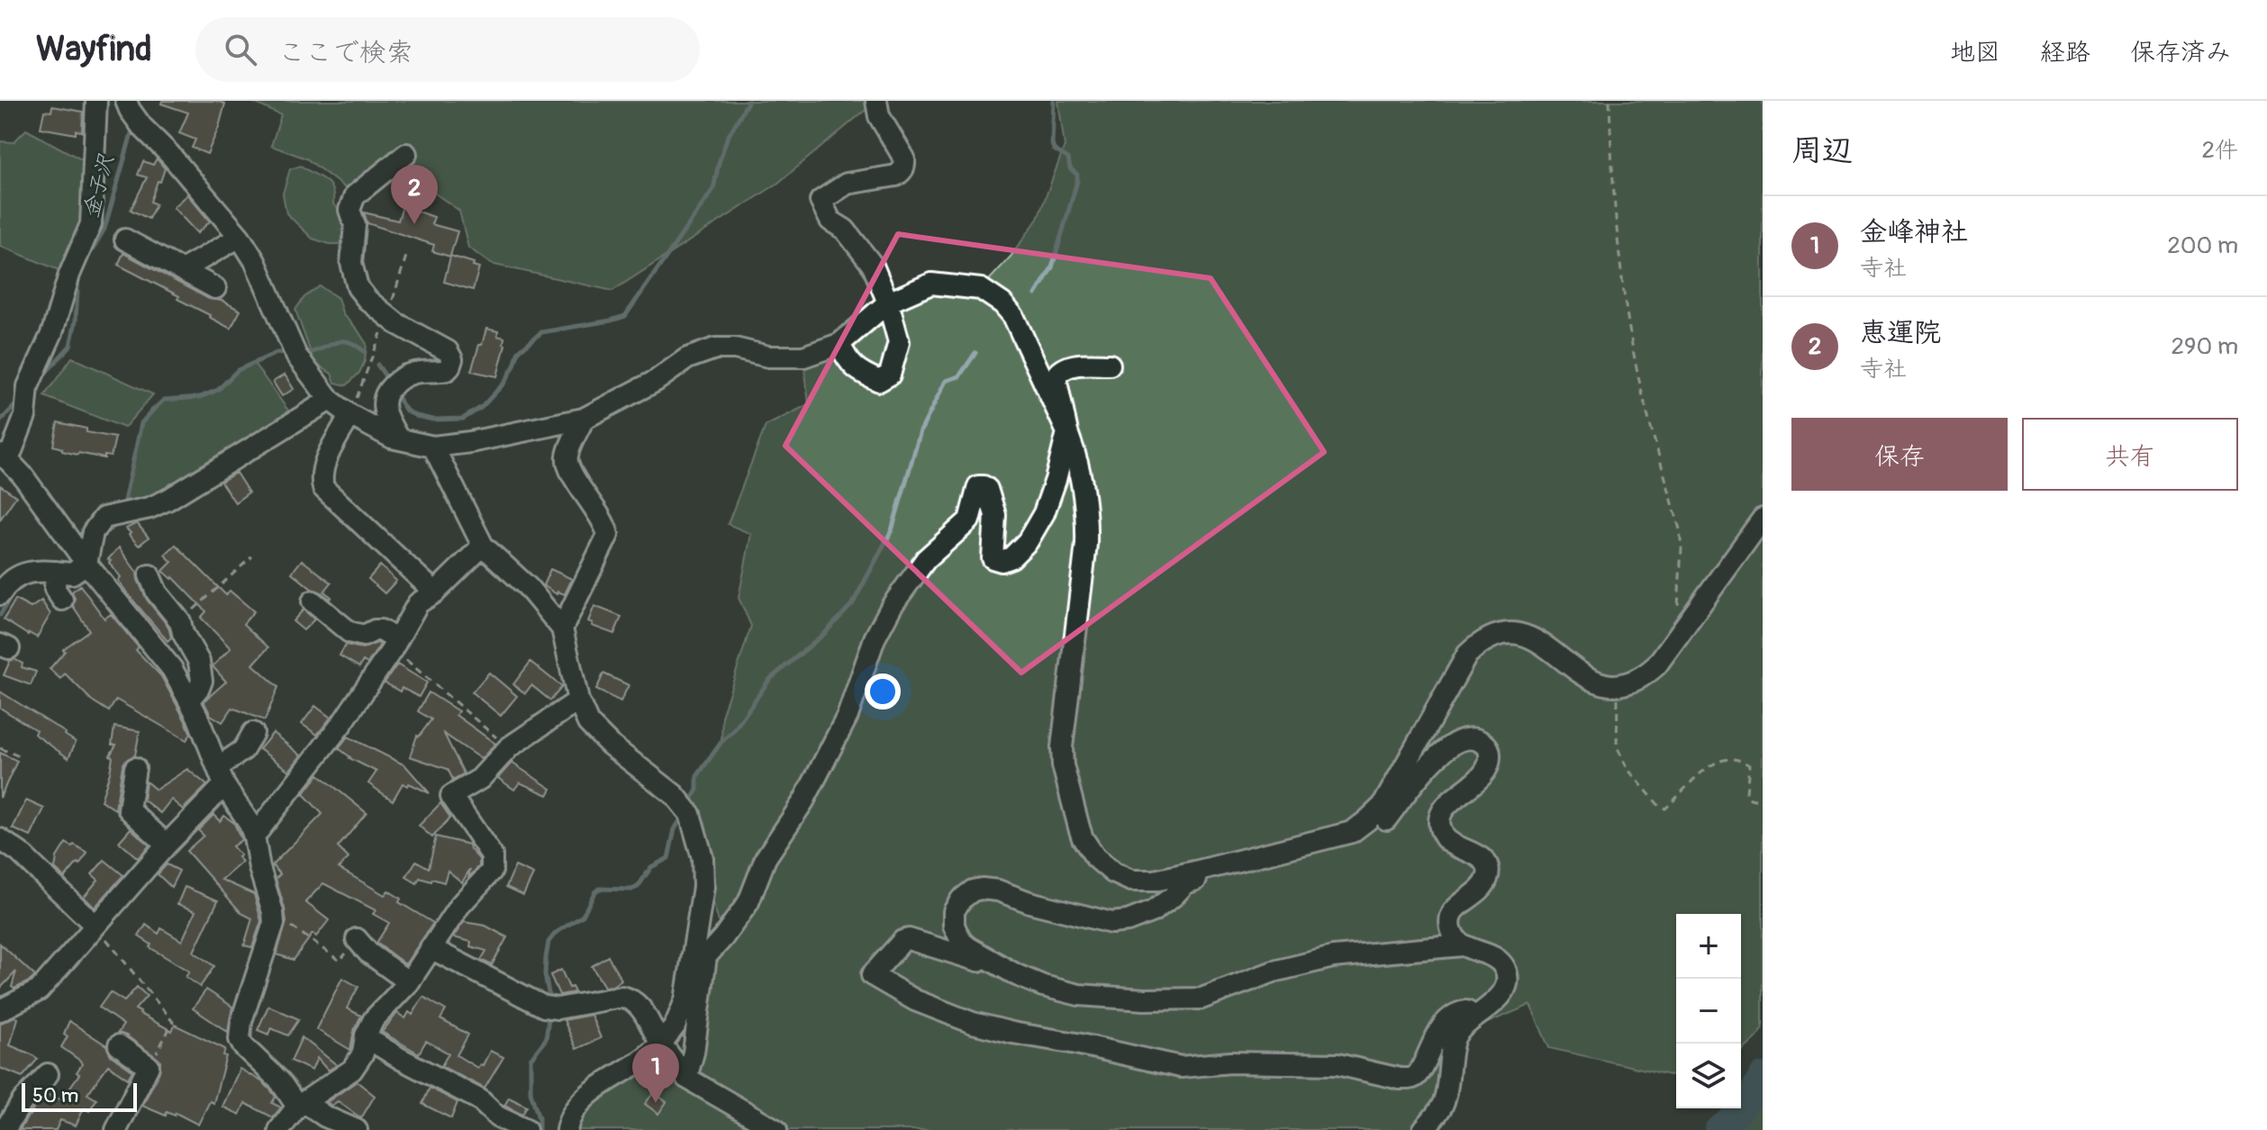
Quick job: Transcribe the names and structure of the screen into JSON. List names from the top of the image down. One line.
{"water":["金子沢"],"scale_bar":"50 m","page":{"header":"Wayfind","search":"ここで検索","nav":["地図","経路","保存済み"],"heading":["周辺","2件"],"pins":["2","1"],"list":[{"mark":"1","name":"金峰神社","note":"寺社","value":"200 m"},{"mark":"2","name":"恵運院","note":"寺社","value":"290 m"}],"buttons":["保存","共有"],"map_buttons":["+","−"],"scale":"50 m"}}
